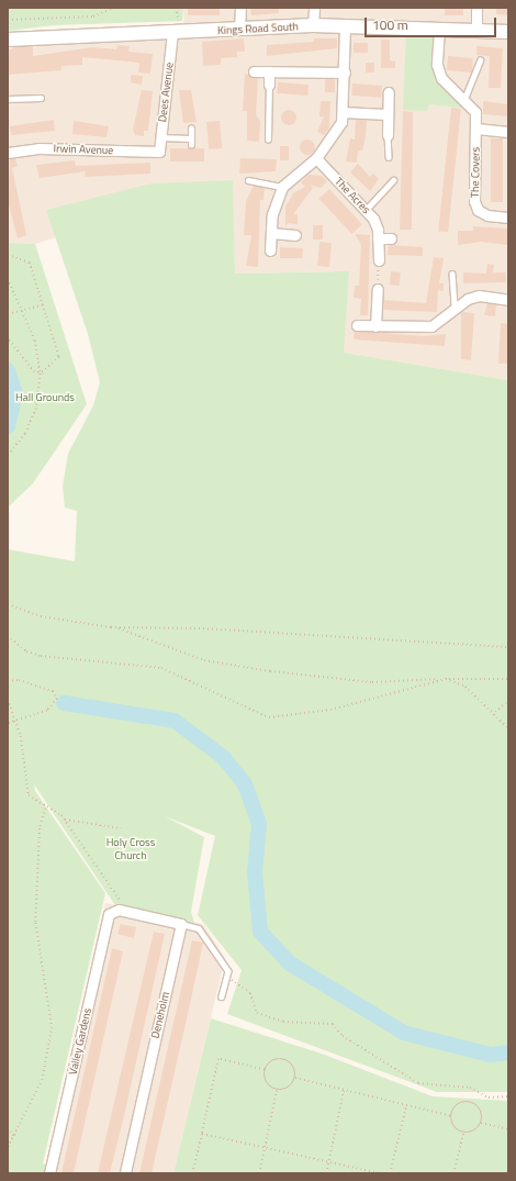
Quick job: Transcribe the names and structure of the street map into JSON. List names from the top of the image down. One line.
{"streets":{"street":["Kings Road South","Dees Avenue","Irwin Avenue","The Covers","The Acres","Deneholm","Valley Gardens"]},"crossings":[["Kings Road South","Dees Avenue"],["Kings Road South","The Covers"],["Dees Avenue","Irwin Avenue"]],"parks":["Hall Grounds","Holy Cross Church"],"scale_bar":"100 m"}
